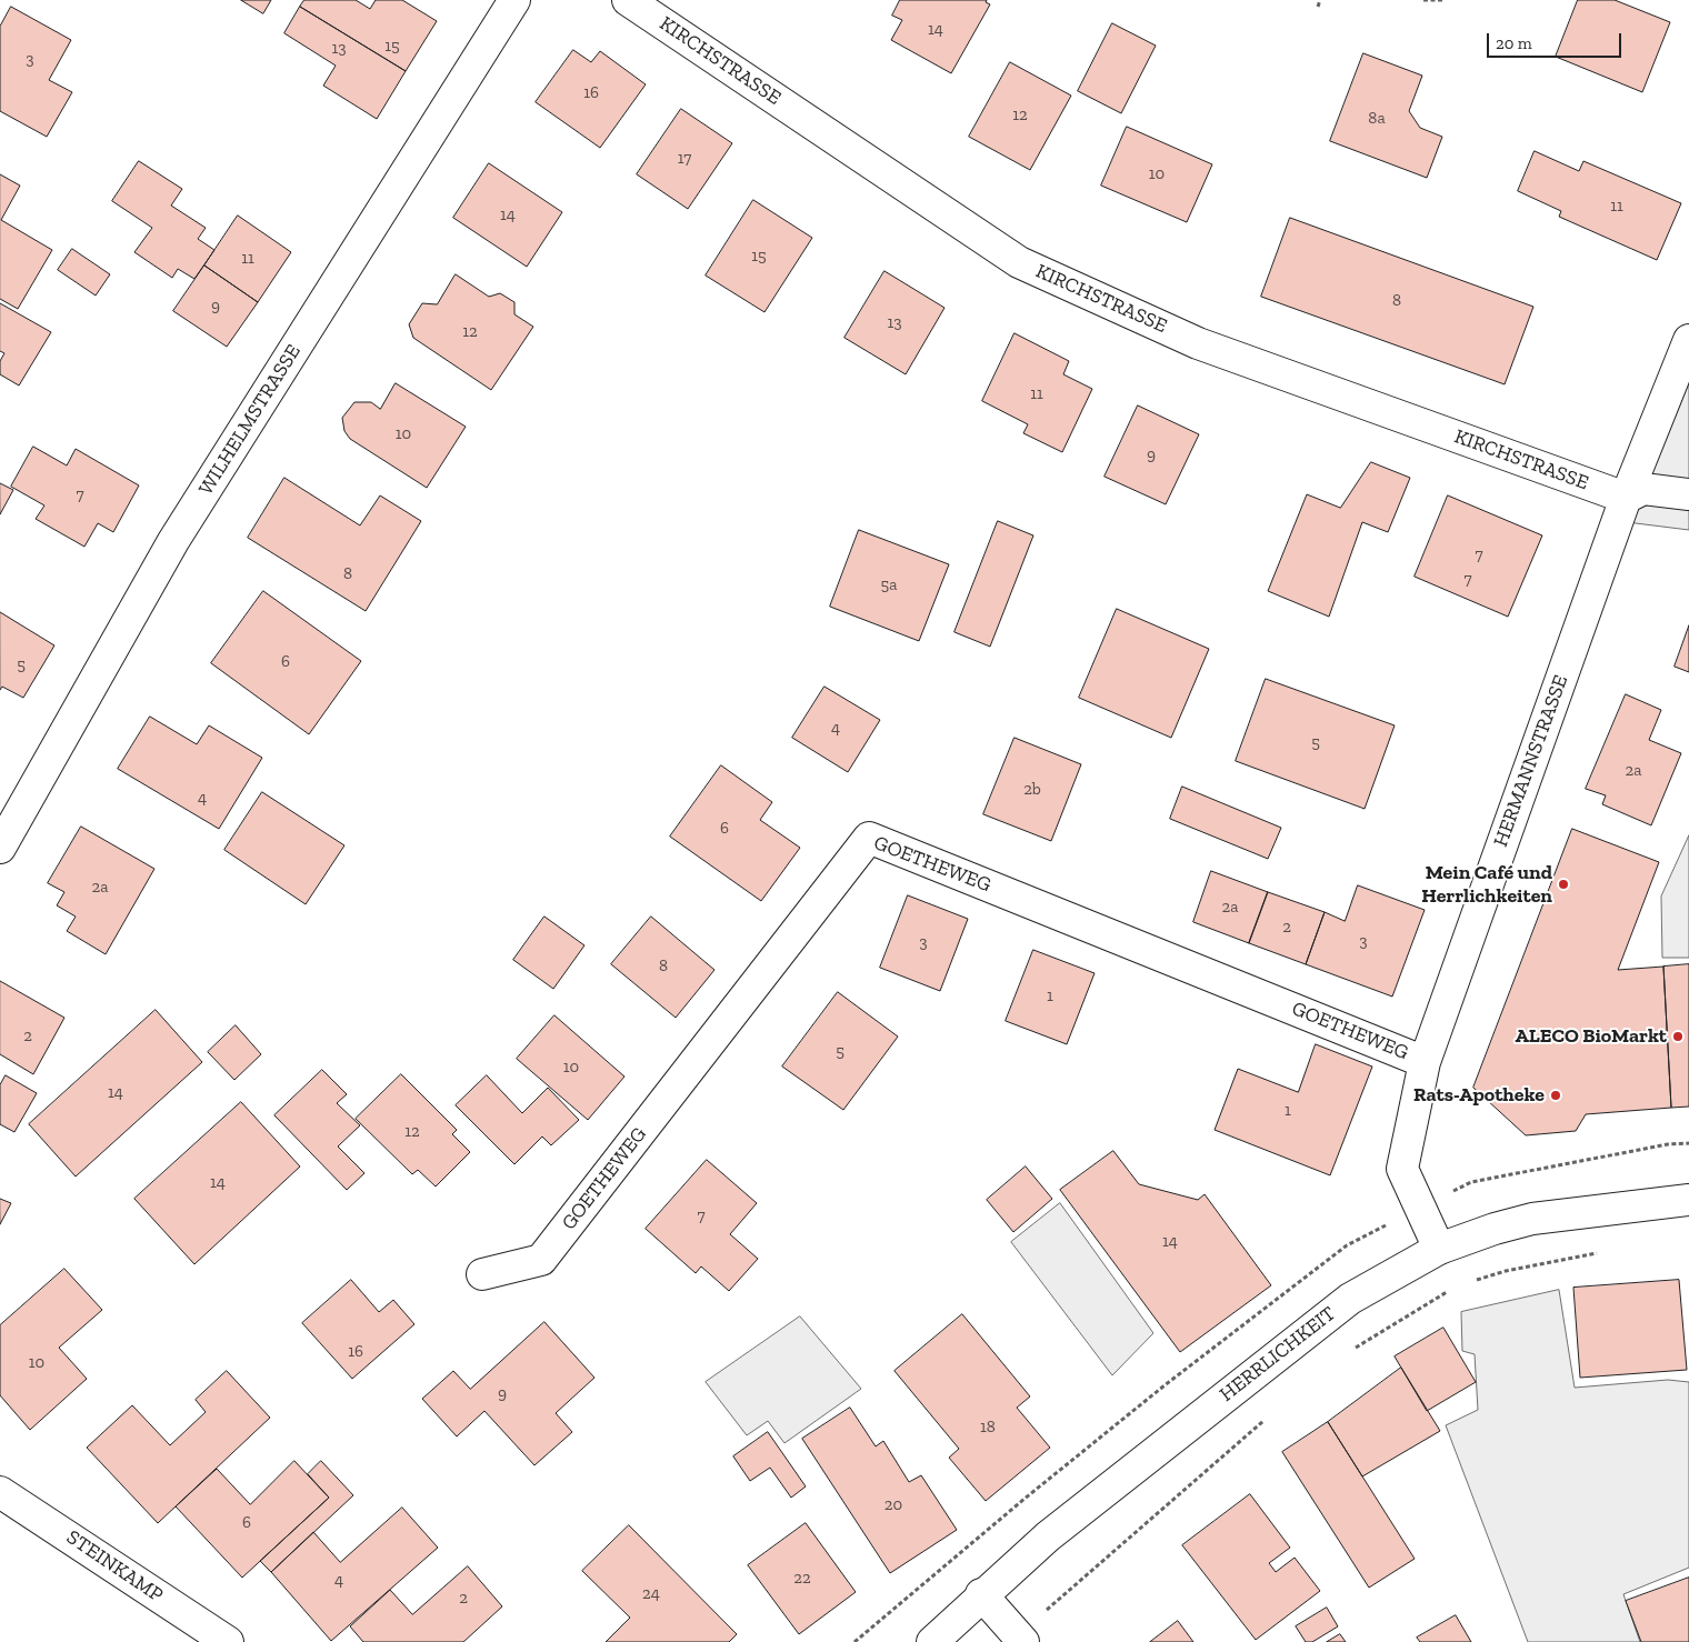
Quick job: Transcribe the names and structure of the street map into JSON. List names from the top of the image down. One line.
{"streets":{"street":["KIRCHSTRASSE","WILHELMSTRASSE","HERMANNSTRASSE","GOETHEWEG","HERRLICHKEIT","STEINKAMP"]},"crossings":[["KIRCHSTRASSE","HERMANNSTRASSE"],["HERMANNSTRASSE","GOETHEWEG"],["HERMANNSTRASSE","HERRLICHKEIT"]],"places":["Mein Café und Herrlichkeiten","ALECO BioMarkt","Rats-Apotheke"],"house_numbers":["14","15","13","3","16","12","8a","17","10","11","14","15","11","8","9","13","12","11","10","9","7","7","8","7","5a","6","5","4","5","2a","2b","4","6","2a","2a","2","3","3","8","1","2","5","10","14","1","12","14","7","14","16","10","9","18","20","6","22","4","24","2"],"scale_bar":"20 m"}
